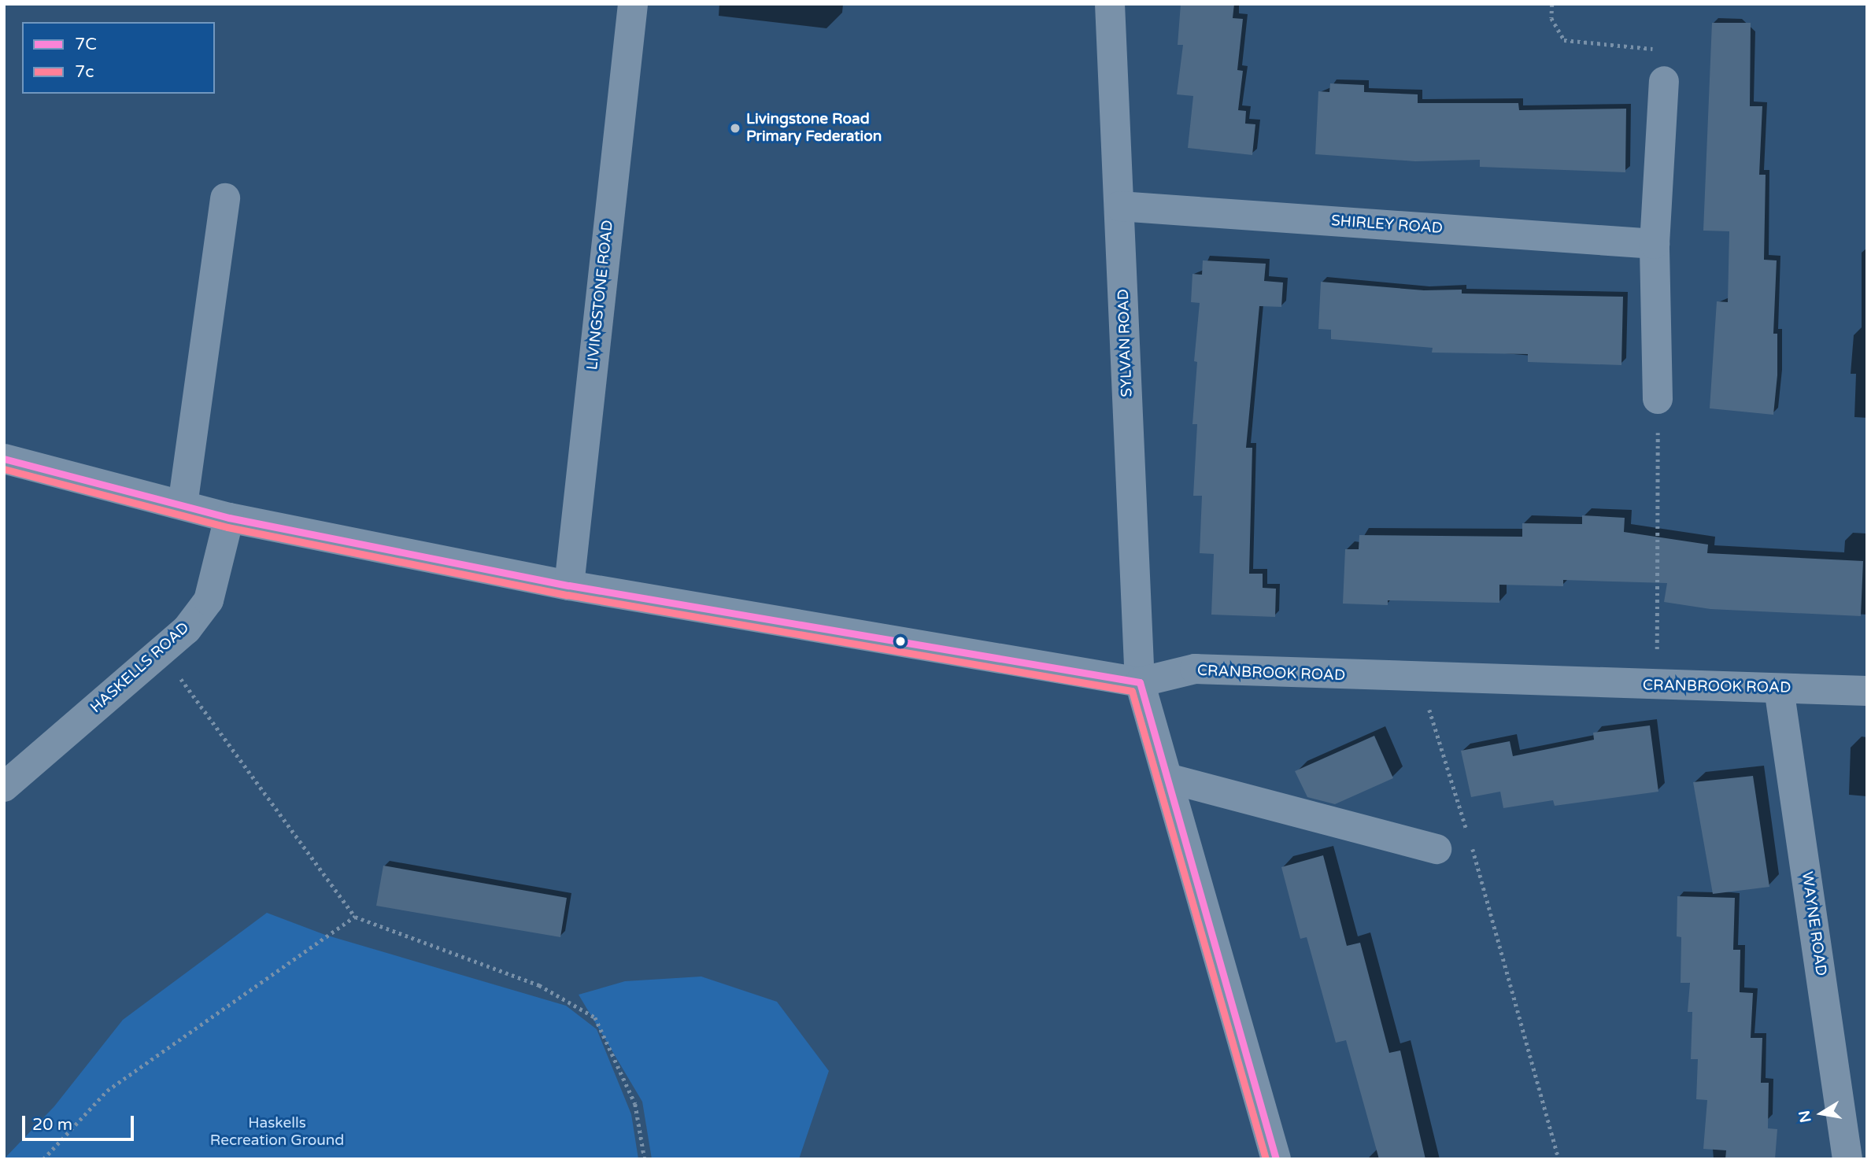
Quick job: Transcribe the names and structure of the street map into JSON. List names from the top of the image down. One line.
{"streets":{"street":["SHIRLEY ROAD","LIVINGSTONE ROAD","SYLVAN ROAD","HASKELLS ROAD","CRANBROOK ROAD","WAYNE ROAD"]},"crossings":[["SHIRLEY ROAD","SYLVAN ROAD"],["LIVINGSTONE ROAD","CRANBROOK ROAD"],["SYLVAN ROAD","CRANBROOK ROAD"],["HASKELLS ROAD","CRANBROOK ROAD"],["CRANBROOK ROAD","WAYNE ROAD"]],"parks":["Haskells Recreation Ground"],"places":["Livingstone Road Primary Federation"],"lines":["transit line 7C","transit line 7c"],"legend":["7C","7c"],"scale_bar":"20 m","north":"left"}
